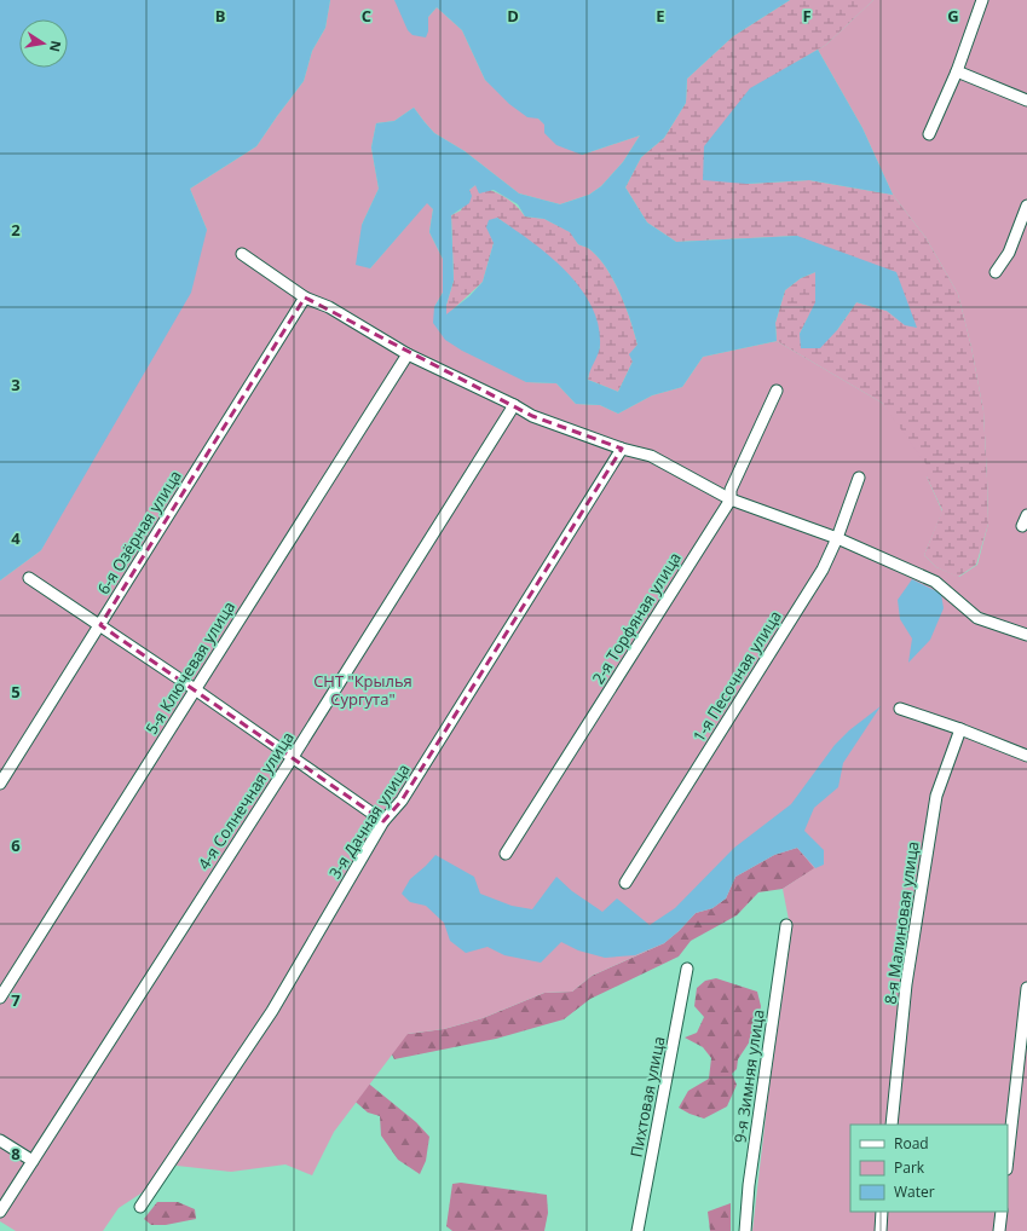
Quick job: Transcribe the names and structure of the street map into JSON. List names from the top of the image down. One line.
{"streets":{"street":["6-я Озёрная улица","2-я Торфяная улица","5-я Ключевая улица","1-я Песочная улица","4-я Солнечная улица","3-я Дачная улица","8-я Малиновая улица","9-я Зимняя улица","Пихтовая улица"]},"parks":["CНТ \"Крылья Сургута\""],"legend":["Road","Park","Water"],"north":"right","grid":{"columns":["B","C","D","E","F","G"],"rows":["2","3","4","5","6","7","8"]}}
